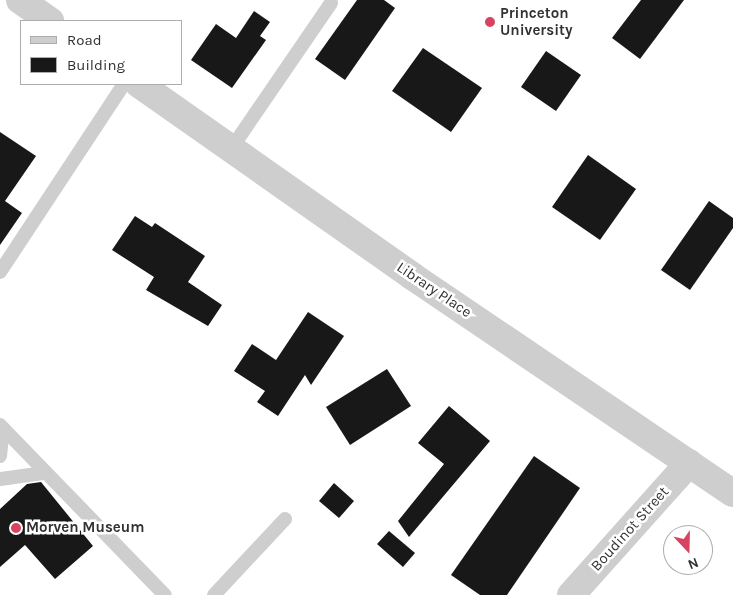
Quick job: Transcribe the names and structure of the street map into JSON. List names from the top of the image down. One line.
{"streets":{"street":["Library Place","Boudinot Street"]},"crossings":[["Library Place","Boudinot Street"]],"places":["Princeton University","Morven Museum"],"legend":["Road","Building"],"north":"bottom"}
